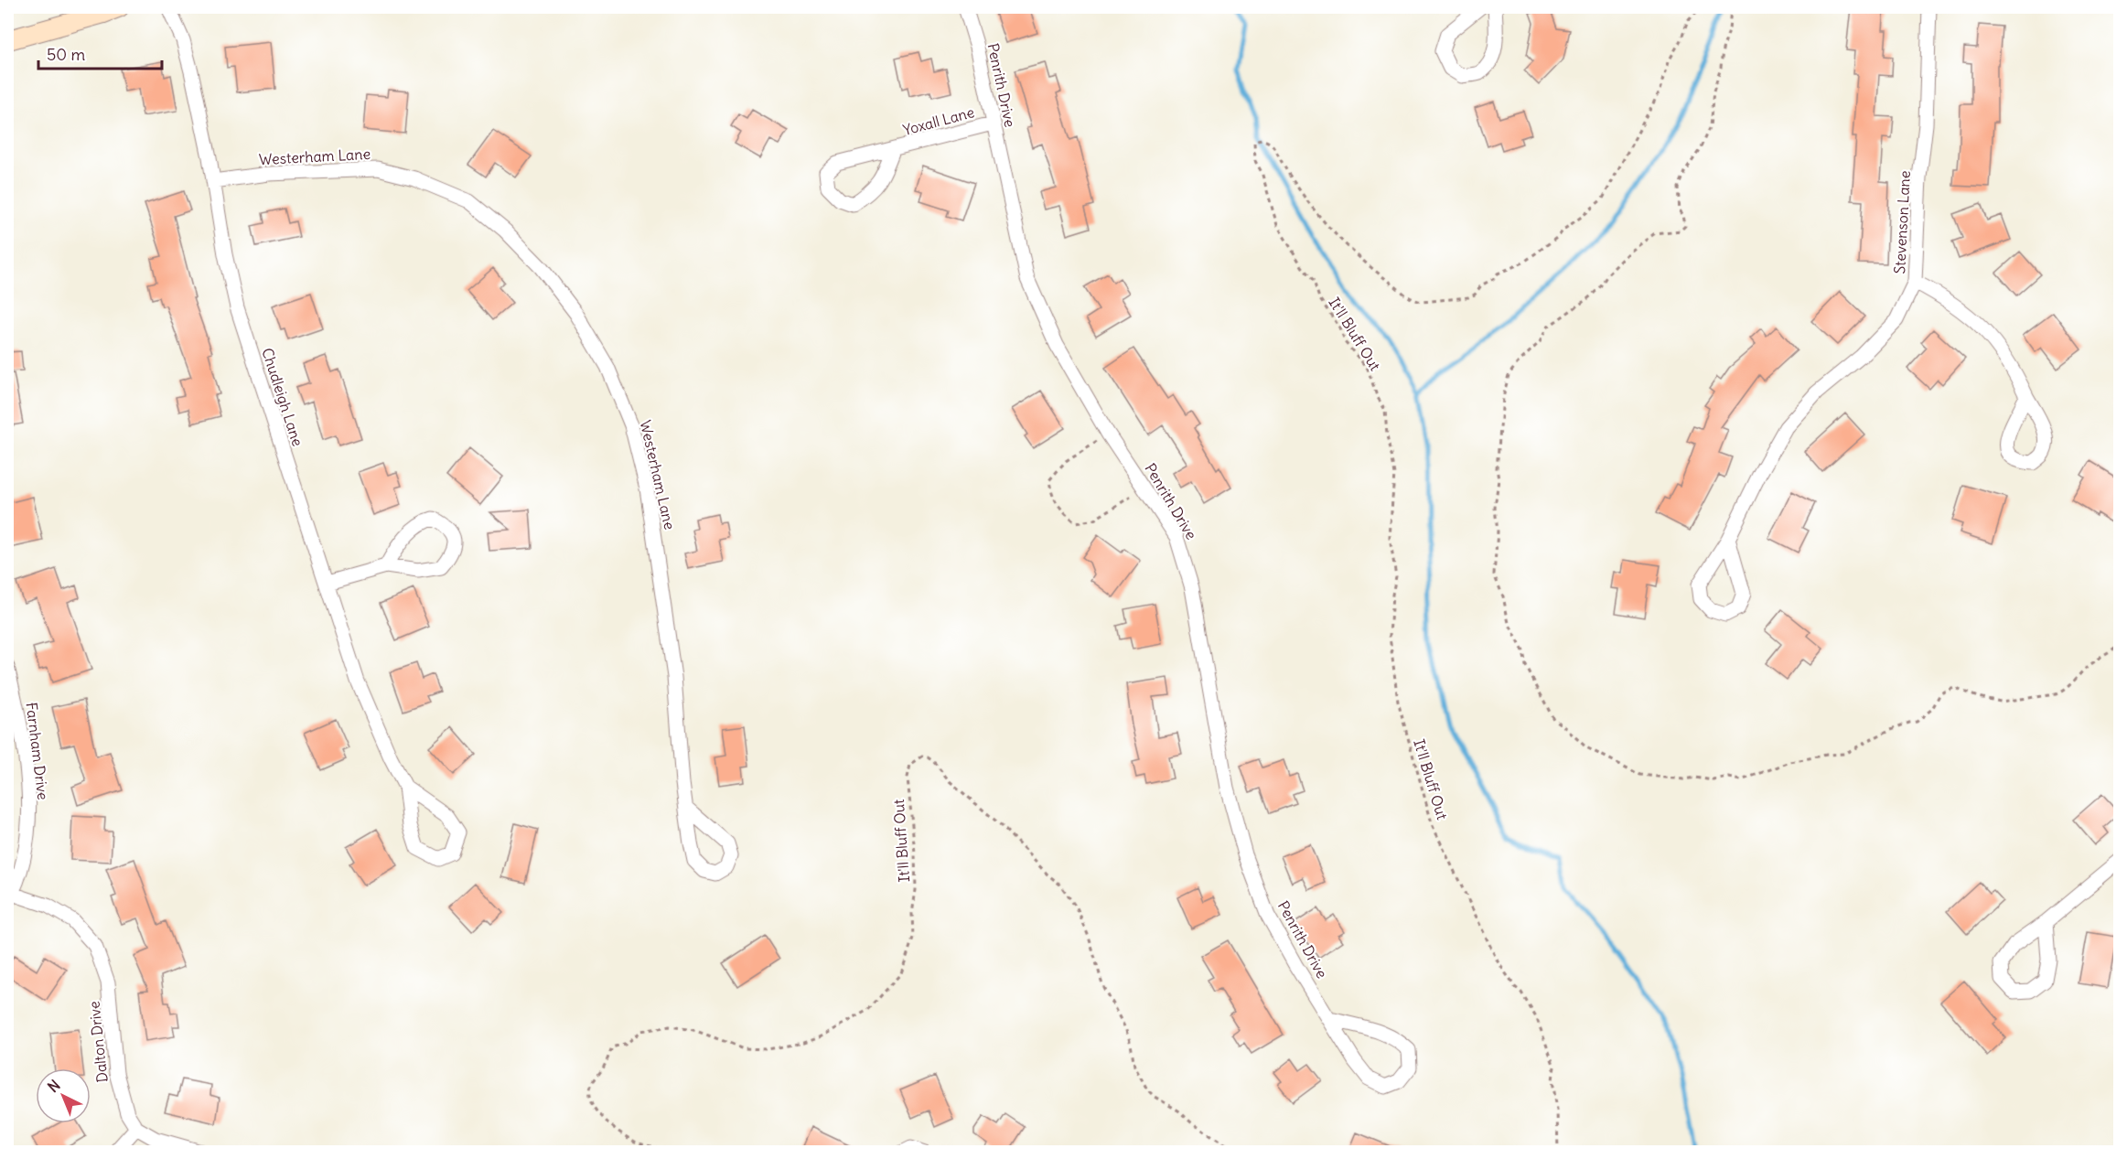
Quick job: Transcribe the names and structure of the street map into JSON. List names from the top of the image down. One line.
{"streets":{"street":["Penrith Drive","Yoxall Lane","Westerham Lane","Stevenson Lane","Chudleigh Lane","Farnham Drive","Dalton Drive"],"path":["It'll Bluff Out"]},"crossings":[["Penrith Drive","Yoxall Lane"],["Westerham Lane","Chudleigh Lane"],["Farnham Drive","Dalton Drive"]],"scale_bar":"50 m","north":"top left"}
